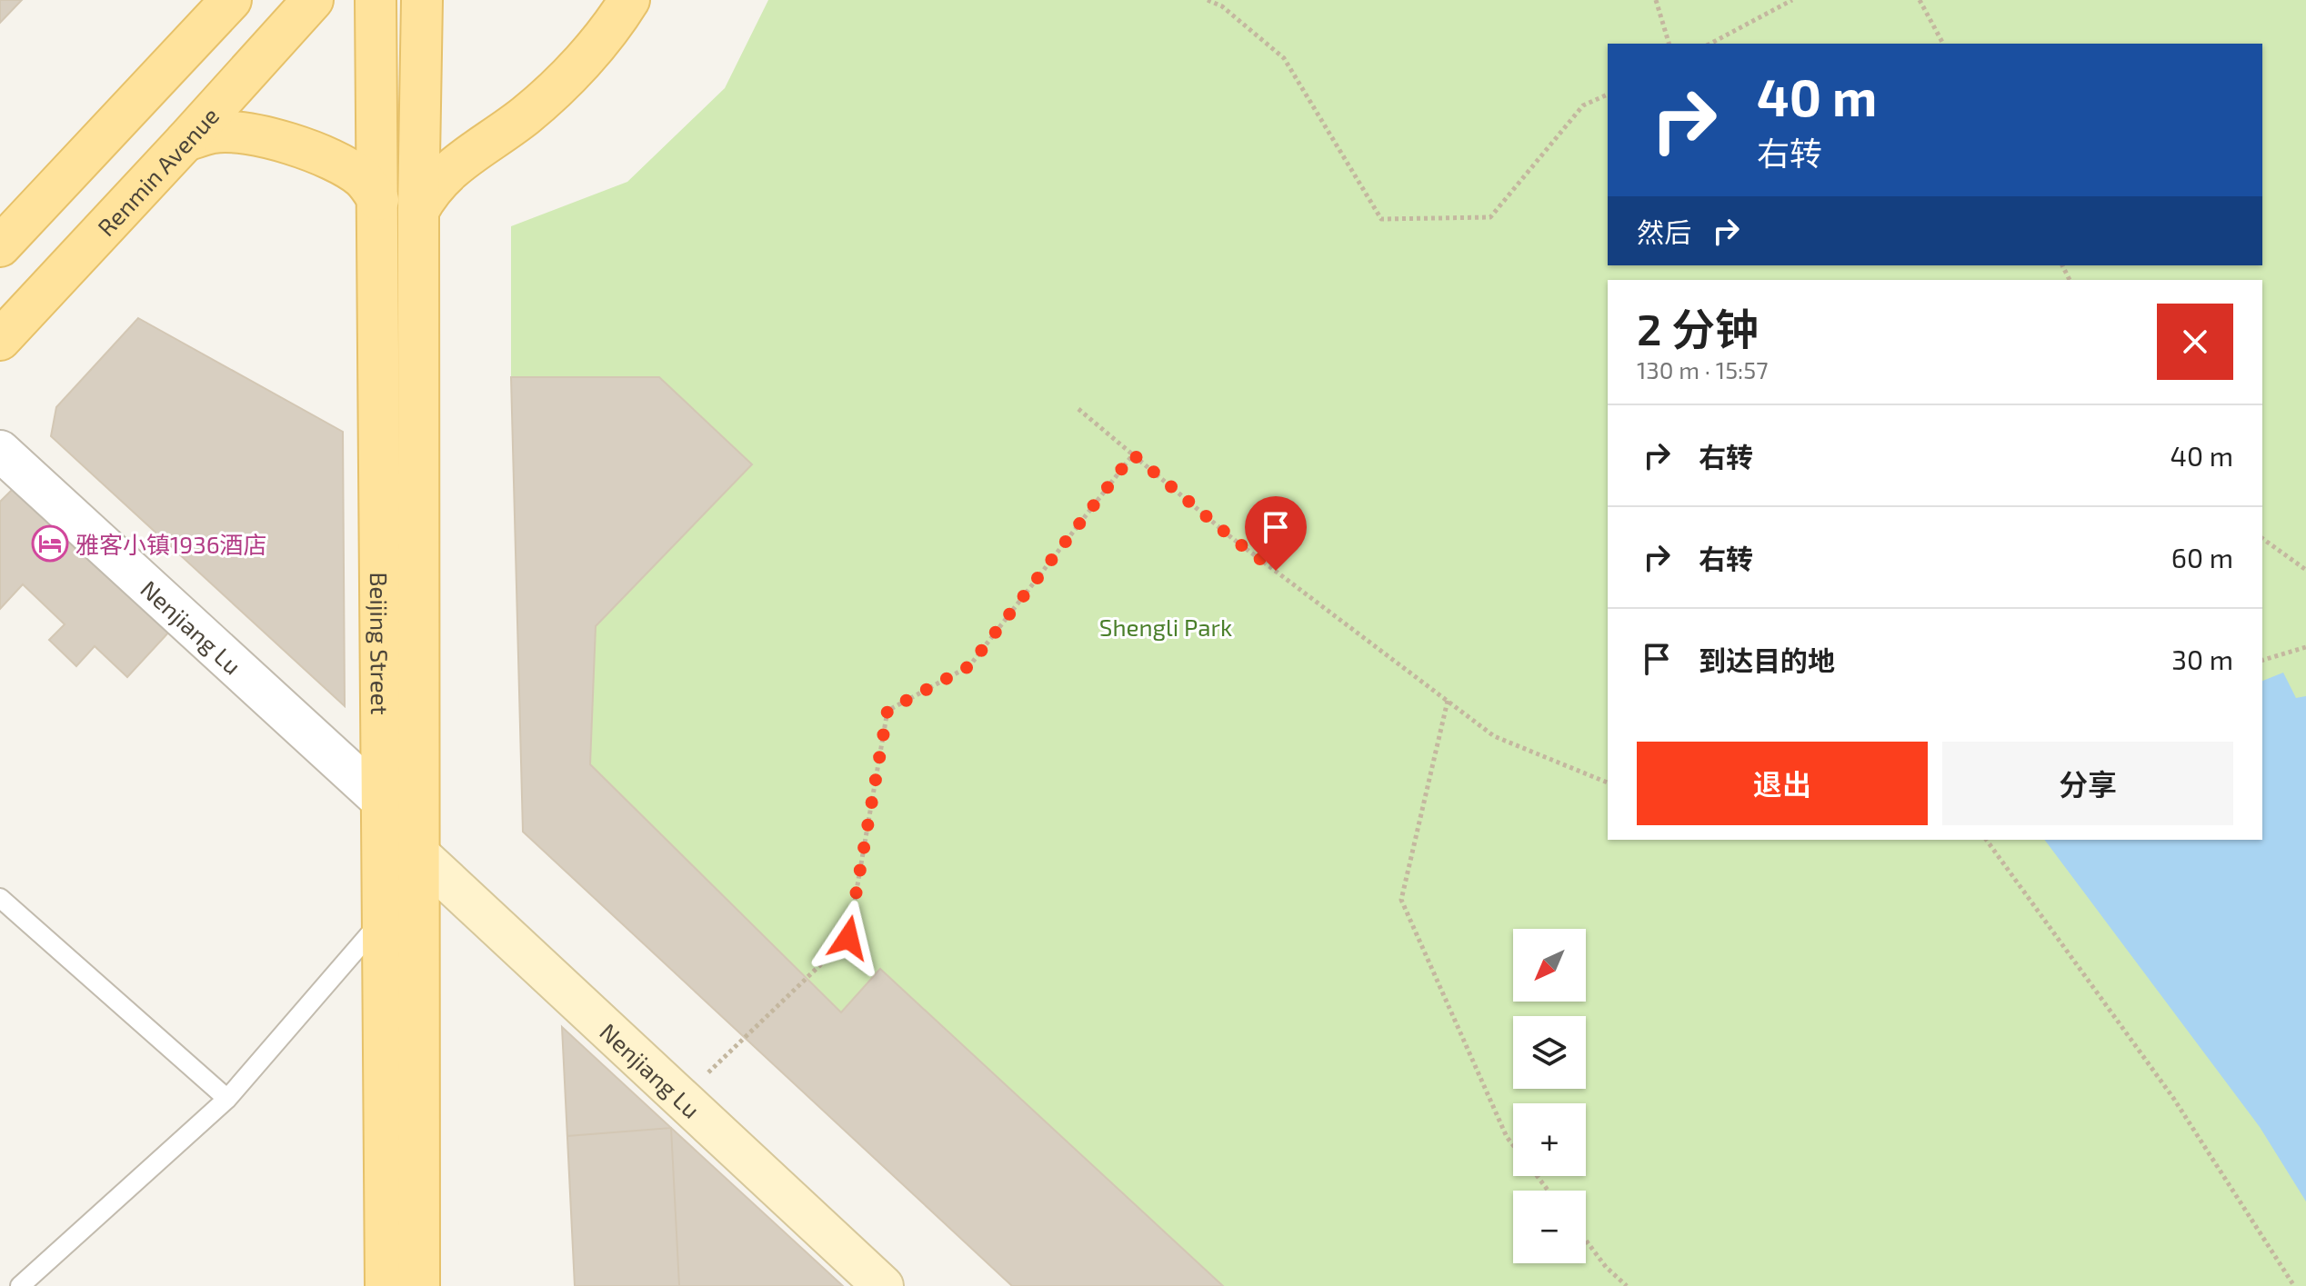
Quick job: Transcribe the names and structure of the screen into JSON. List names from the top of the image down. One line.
{"streets":{"main road":["Renmin Avenue","Nenjiang Lu","Beijing Street"]},"crossings":[["Nenjiang Lu","Beijing Street"]],"parks":["Shengli Park"],"places":{"hotel":["雅客小镇1936酒店"]},"north":"bottom left","page":{"turn":["40 m","右转"],"then":"然后","heading":["2 分钟","130 m · 15:57"],"list":[{"name":"右转","value":"40 m"},{"name":"右转","value":"60 m"},{"name":"到达目的地","value":"30 m"}],"buttons":["退出","分享"],"map_buttons":["+","−"]}}
